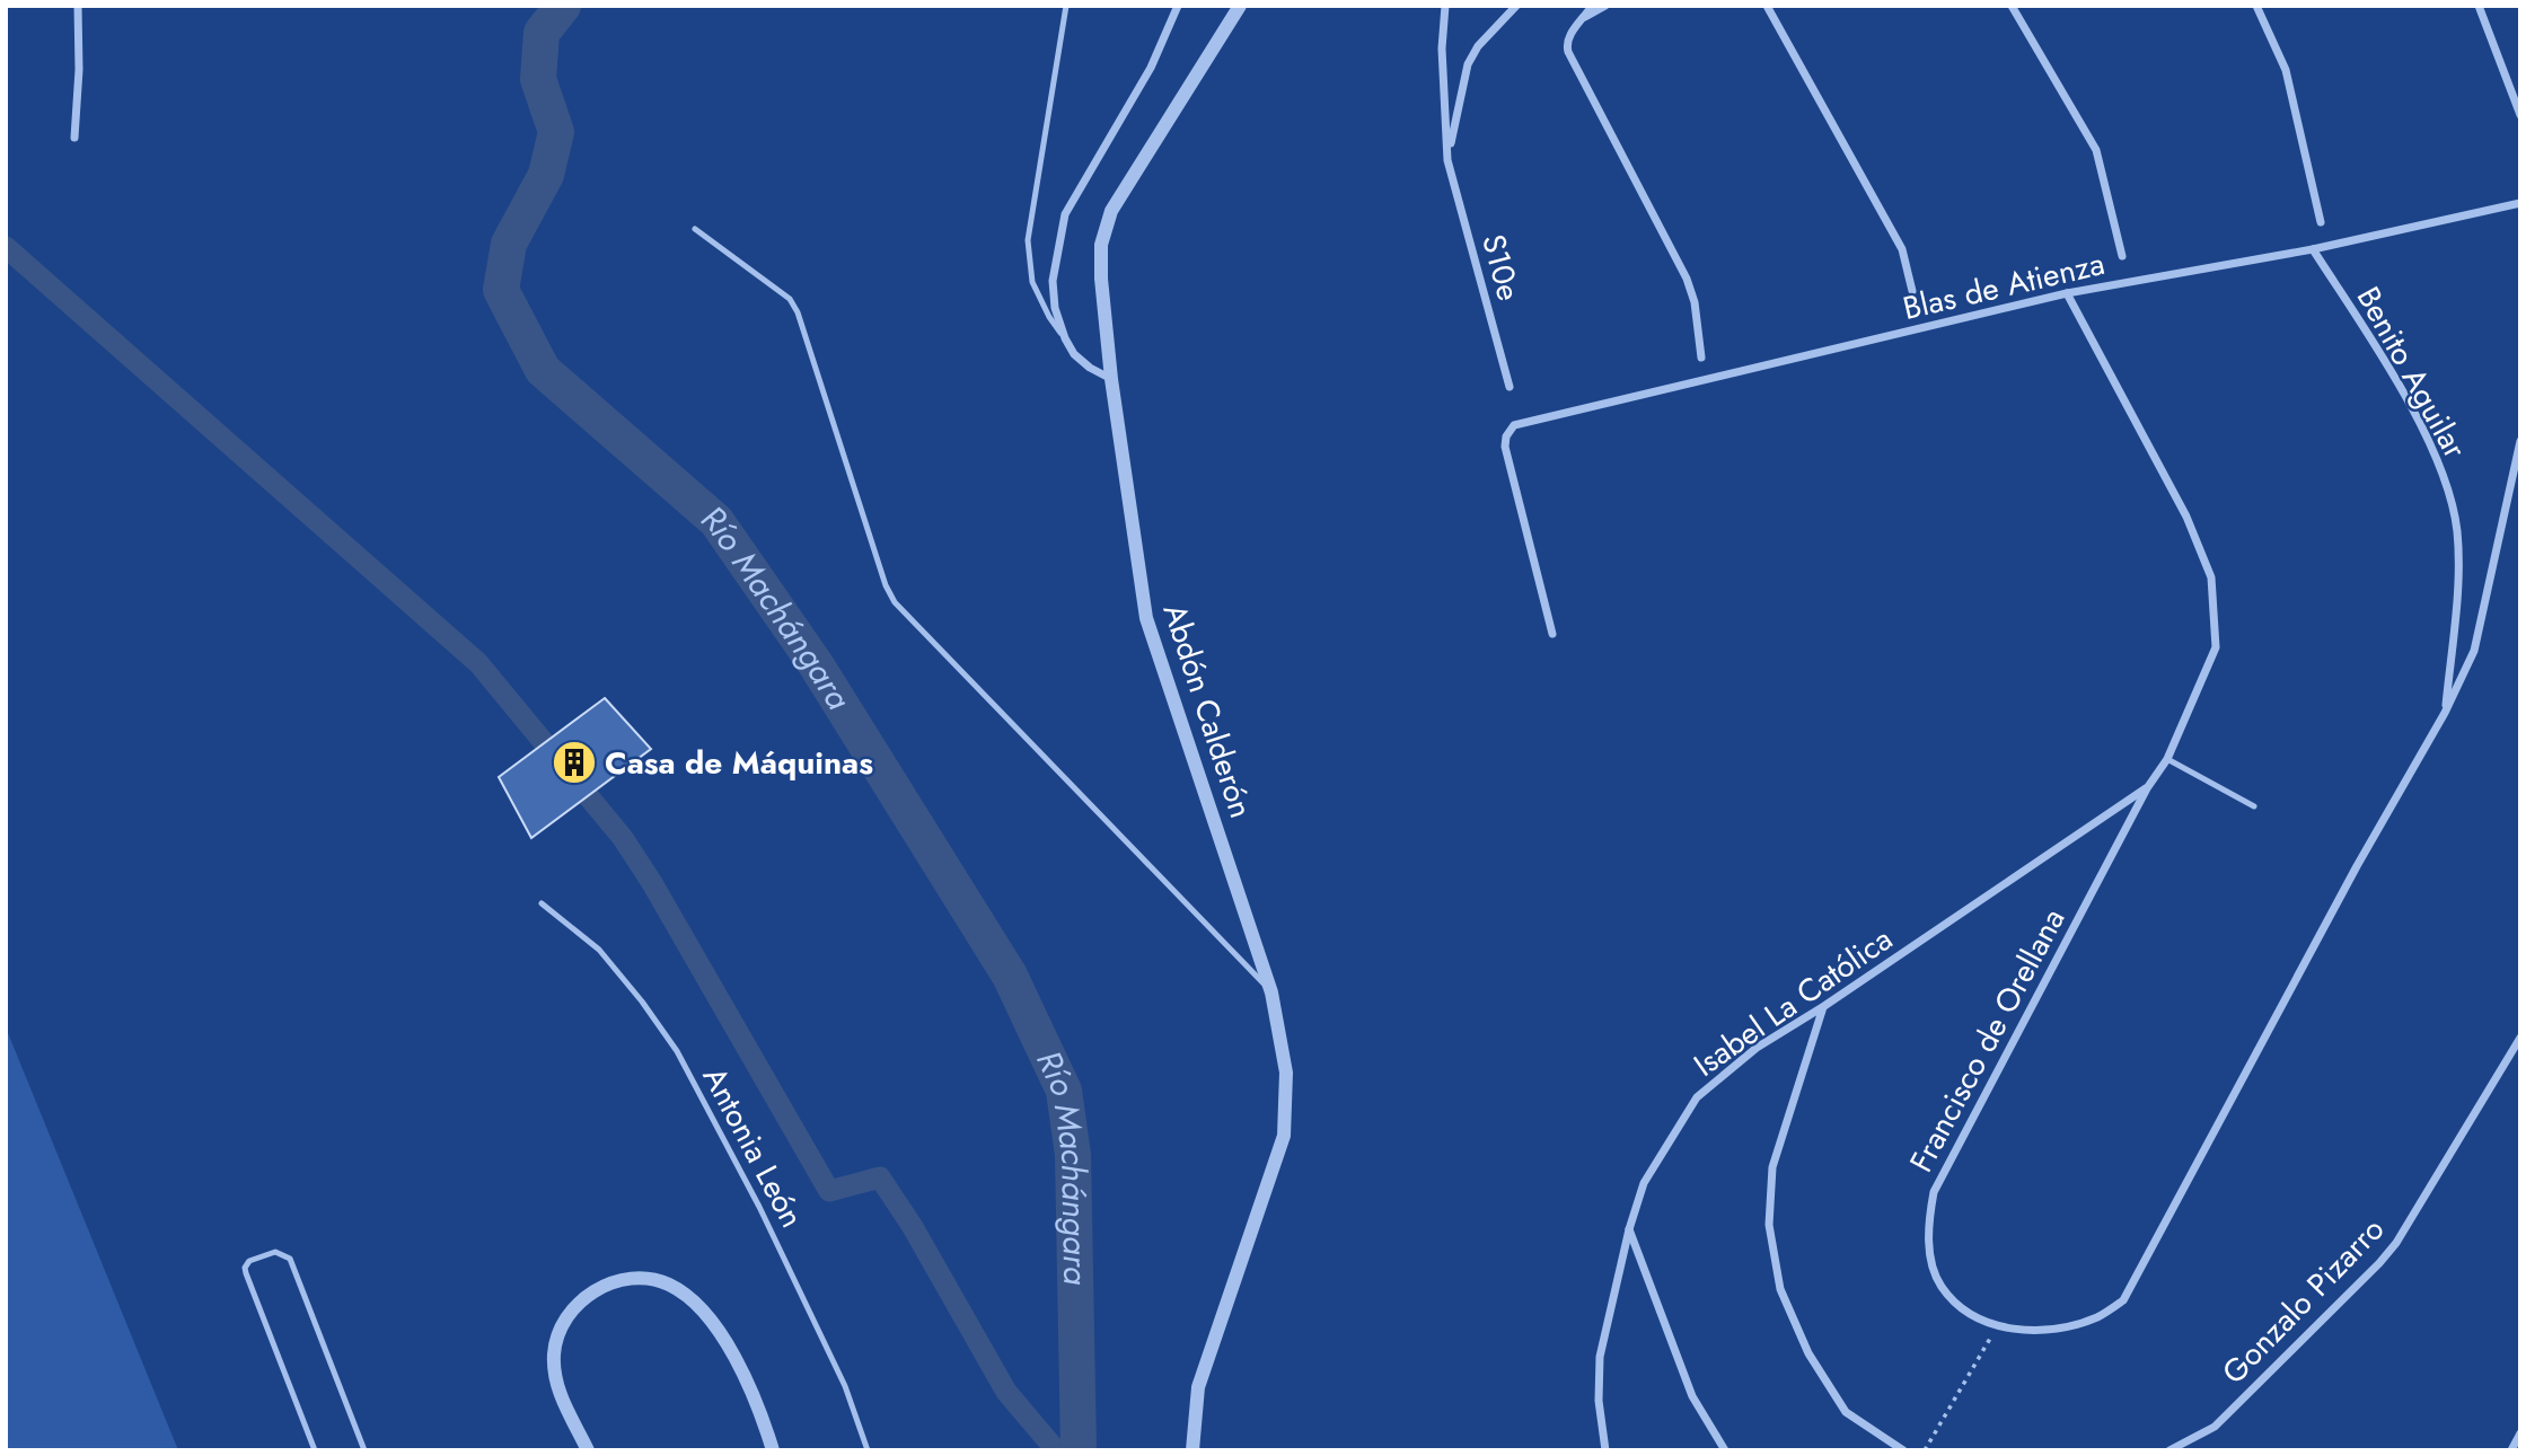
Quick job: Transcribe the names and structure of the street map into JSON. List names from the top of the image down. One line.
{"streets":{"street":["S10e","Blas de Atienza","Benito Aguilar","Abdón Calderón","Isabel La Católica","Francisco de Orellana","Gonzalo Pizarro"],"lane":["Antonia León"]},"crossings":[["Blas de Atienza","Benito Aguilar"],["Blas de Atienza","Francisco de Orellana"],["Benito Aguilar","Francisco de Orellana"],["Isabel La Católica","Francisco de Orellana"]],"water":["Río Machángara"],"places":{"building":["Casa de Máquinas"]}}
